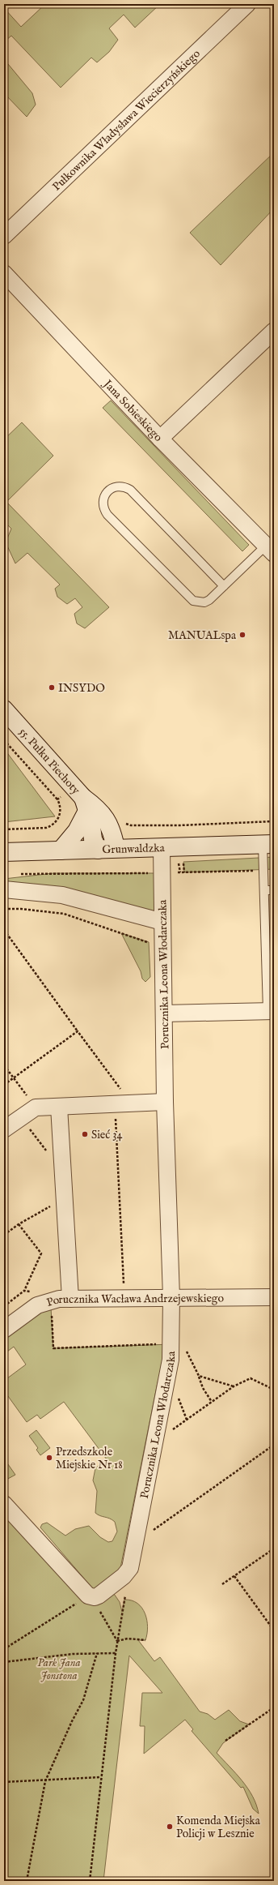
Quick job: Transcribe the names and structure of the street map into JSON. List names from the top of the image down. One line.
{"streets":{"street":["Pułkownika Władysława Wiecierzyńskiego","Jana Sobieskiego","55. Pułku Piechoty","Grunwaldzka","Porucznika Leona Włodarczaka","Porucznika Wacława Andrzejewskiego"]},"crossings":[["55. Pułku Piechoty","Grunwaldzka"],["Grunwaldzka","Porucznika Leona Włodarczaka"],["Porucznika Leona Włodarczaka","Porucznika Wacława Andrzejewskiego"]],"parks":["Park Jana Jonstona"],"places":["MANUALspa","INSYDO","Sieć 34","Przedszkole Miejskie Nr 18","Komenda Miejska Policji w Lesznie"]}
